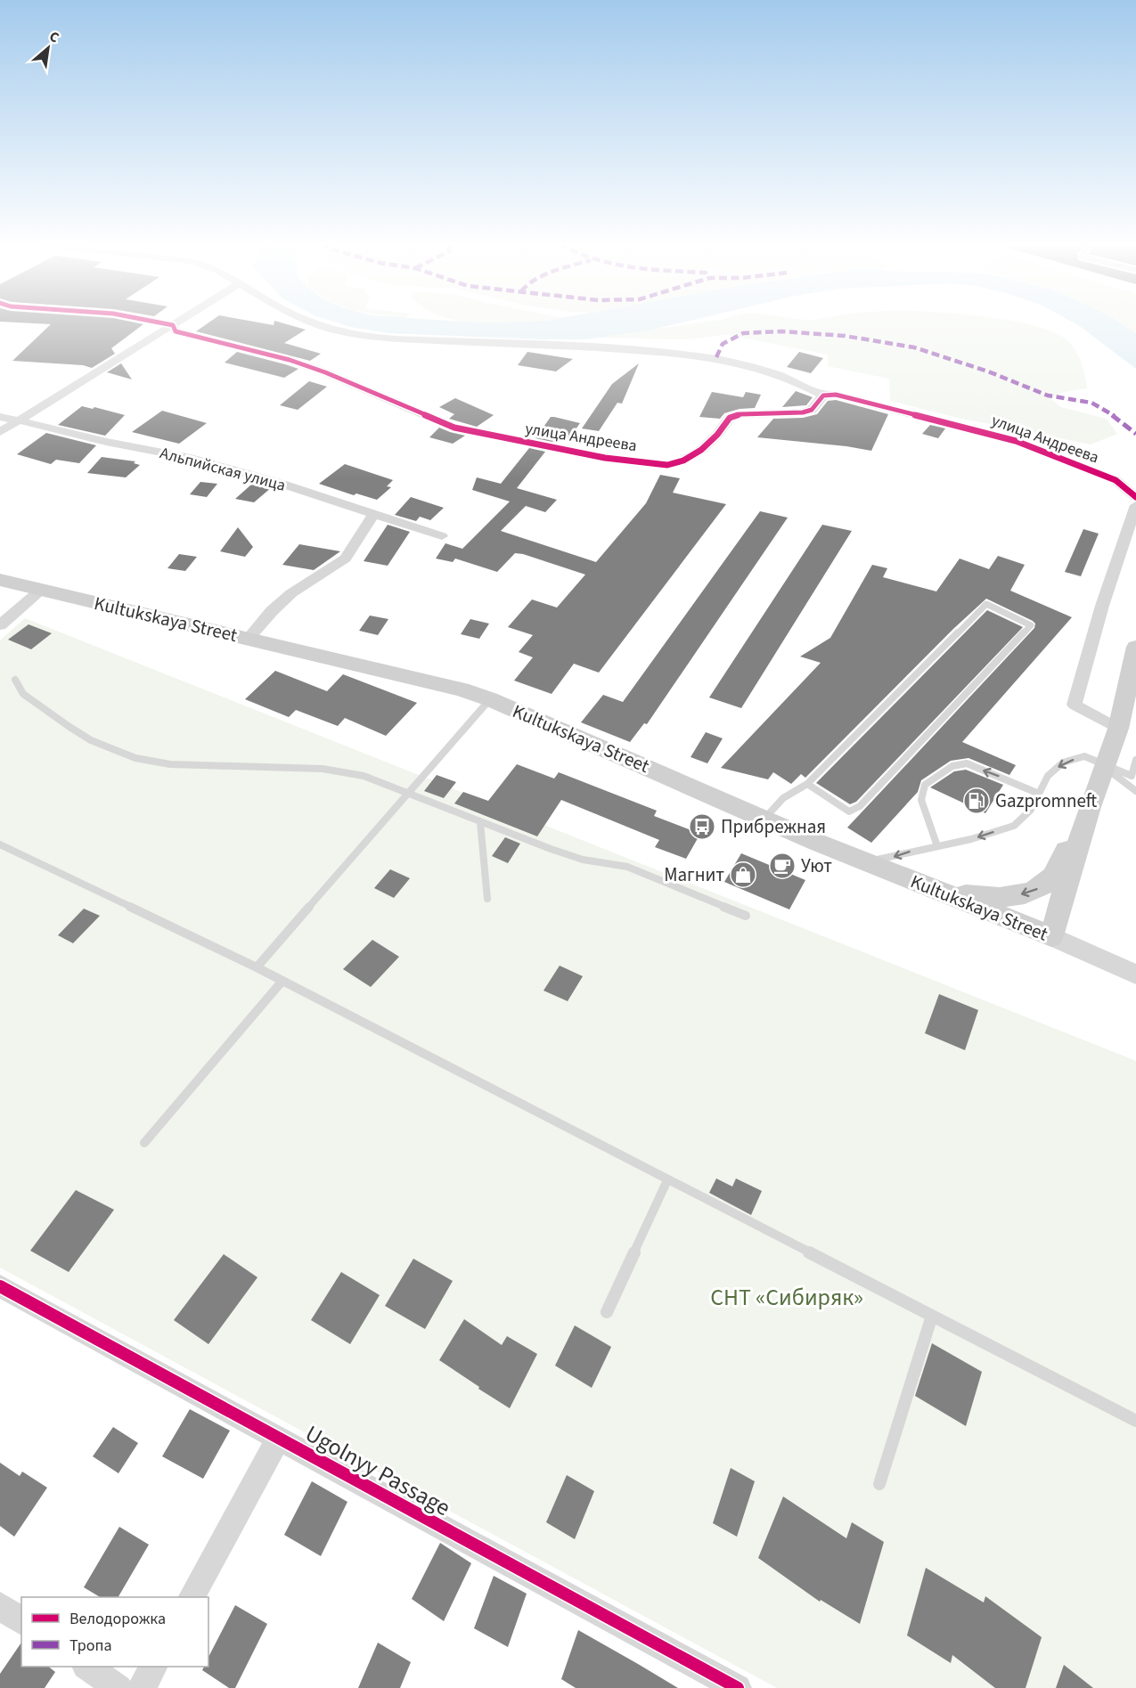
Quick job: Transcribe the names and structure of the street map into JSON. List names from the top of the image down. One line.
{"streets":{"main road":["Kultukskaya Street"],"street":["улица Андреева","Альпийская улица","Ugolnyy Passage"]},"parks":["СНТ «Сибиряк»"],"places":{"fuel station":["Gazpromneft"],"bus stop":["Прибрежная"],"cafe":["Уют"],"shop":["Магнит"]},"legend":["Велодорожка","Тропа"],"north":"top right"}
